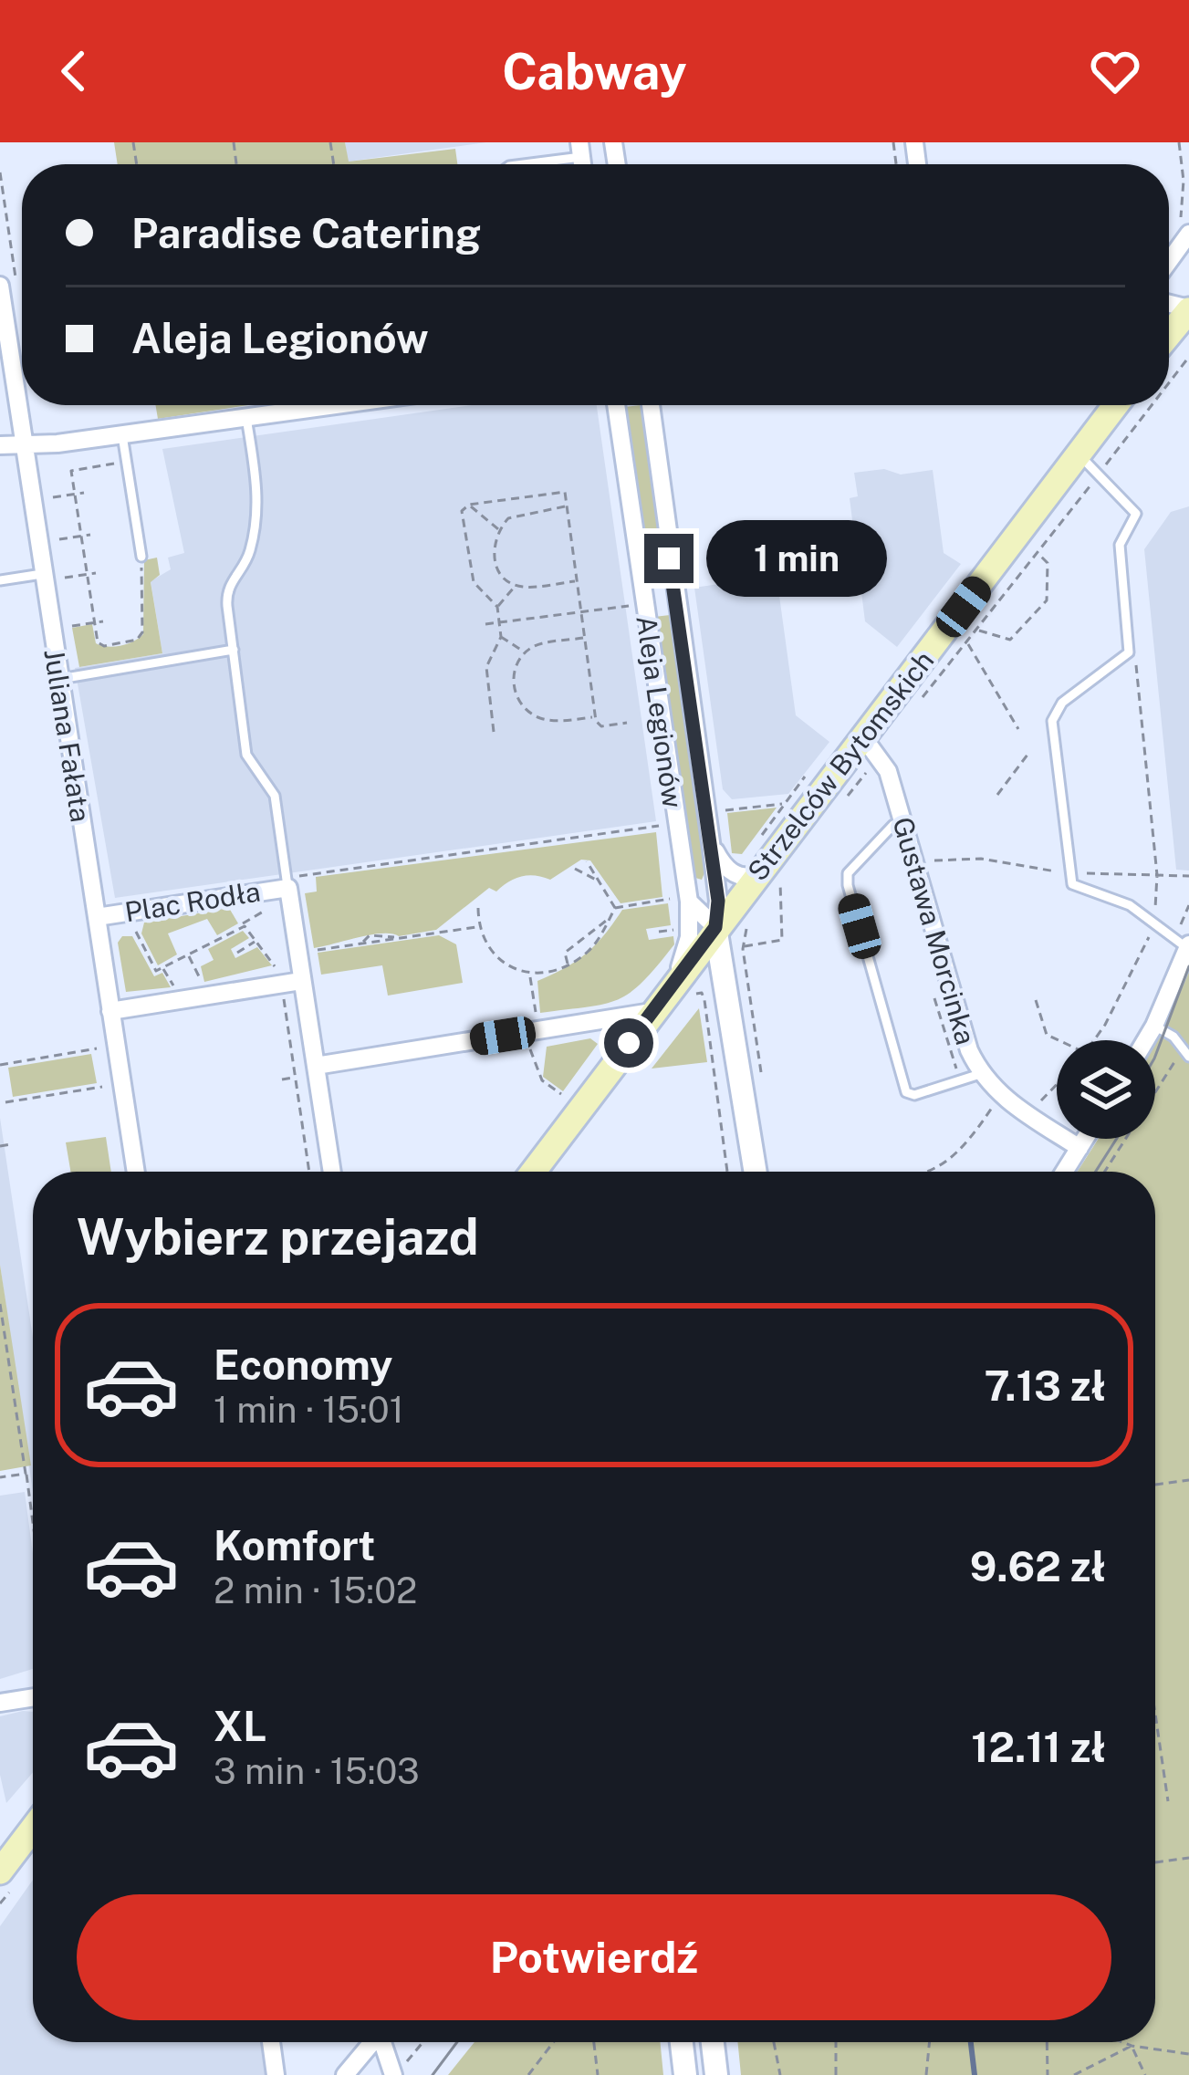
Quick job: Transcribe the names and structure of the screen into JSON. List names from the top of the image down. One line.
{"streets":{"main road":["Strzelców Bytomskich"],"street":["Aleja Legionów","Juliana Fałata","Plac Rodła","Gustawa Morcinka"]},"crossings":[["Aleja Legionów","Strzelców Bytomskich"],["Juliana Fałata","Plac Rodła"],["Strzelców Bytomskich","Gustawa Morcinka"]],"page":{"header":"Cabway","banner":["Paradise Catering","Aleja Legionów"],"bubble":"1 min","heading":"Wybierz przejazd","list":[{"name":"Economy","note":"1 min · 15:01","value":"7.13 zł"},{"name":"Komfort","note":"2 min · 15:02","value":"9.62 zł"},{"name":"XL","note":"3 min · 15:03","value":"12.11 zł"}],"buttons":"Potwierdź"}}
